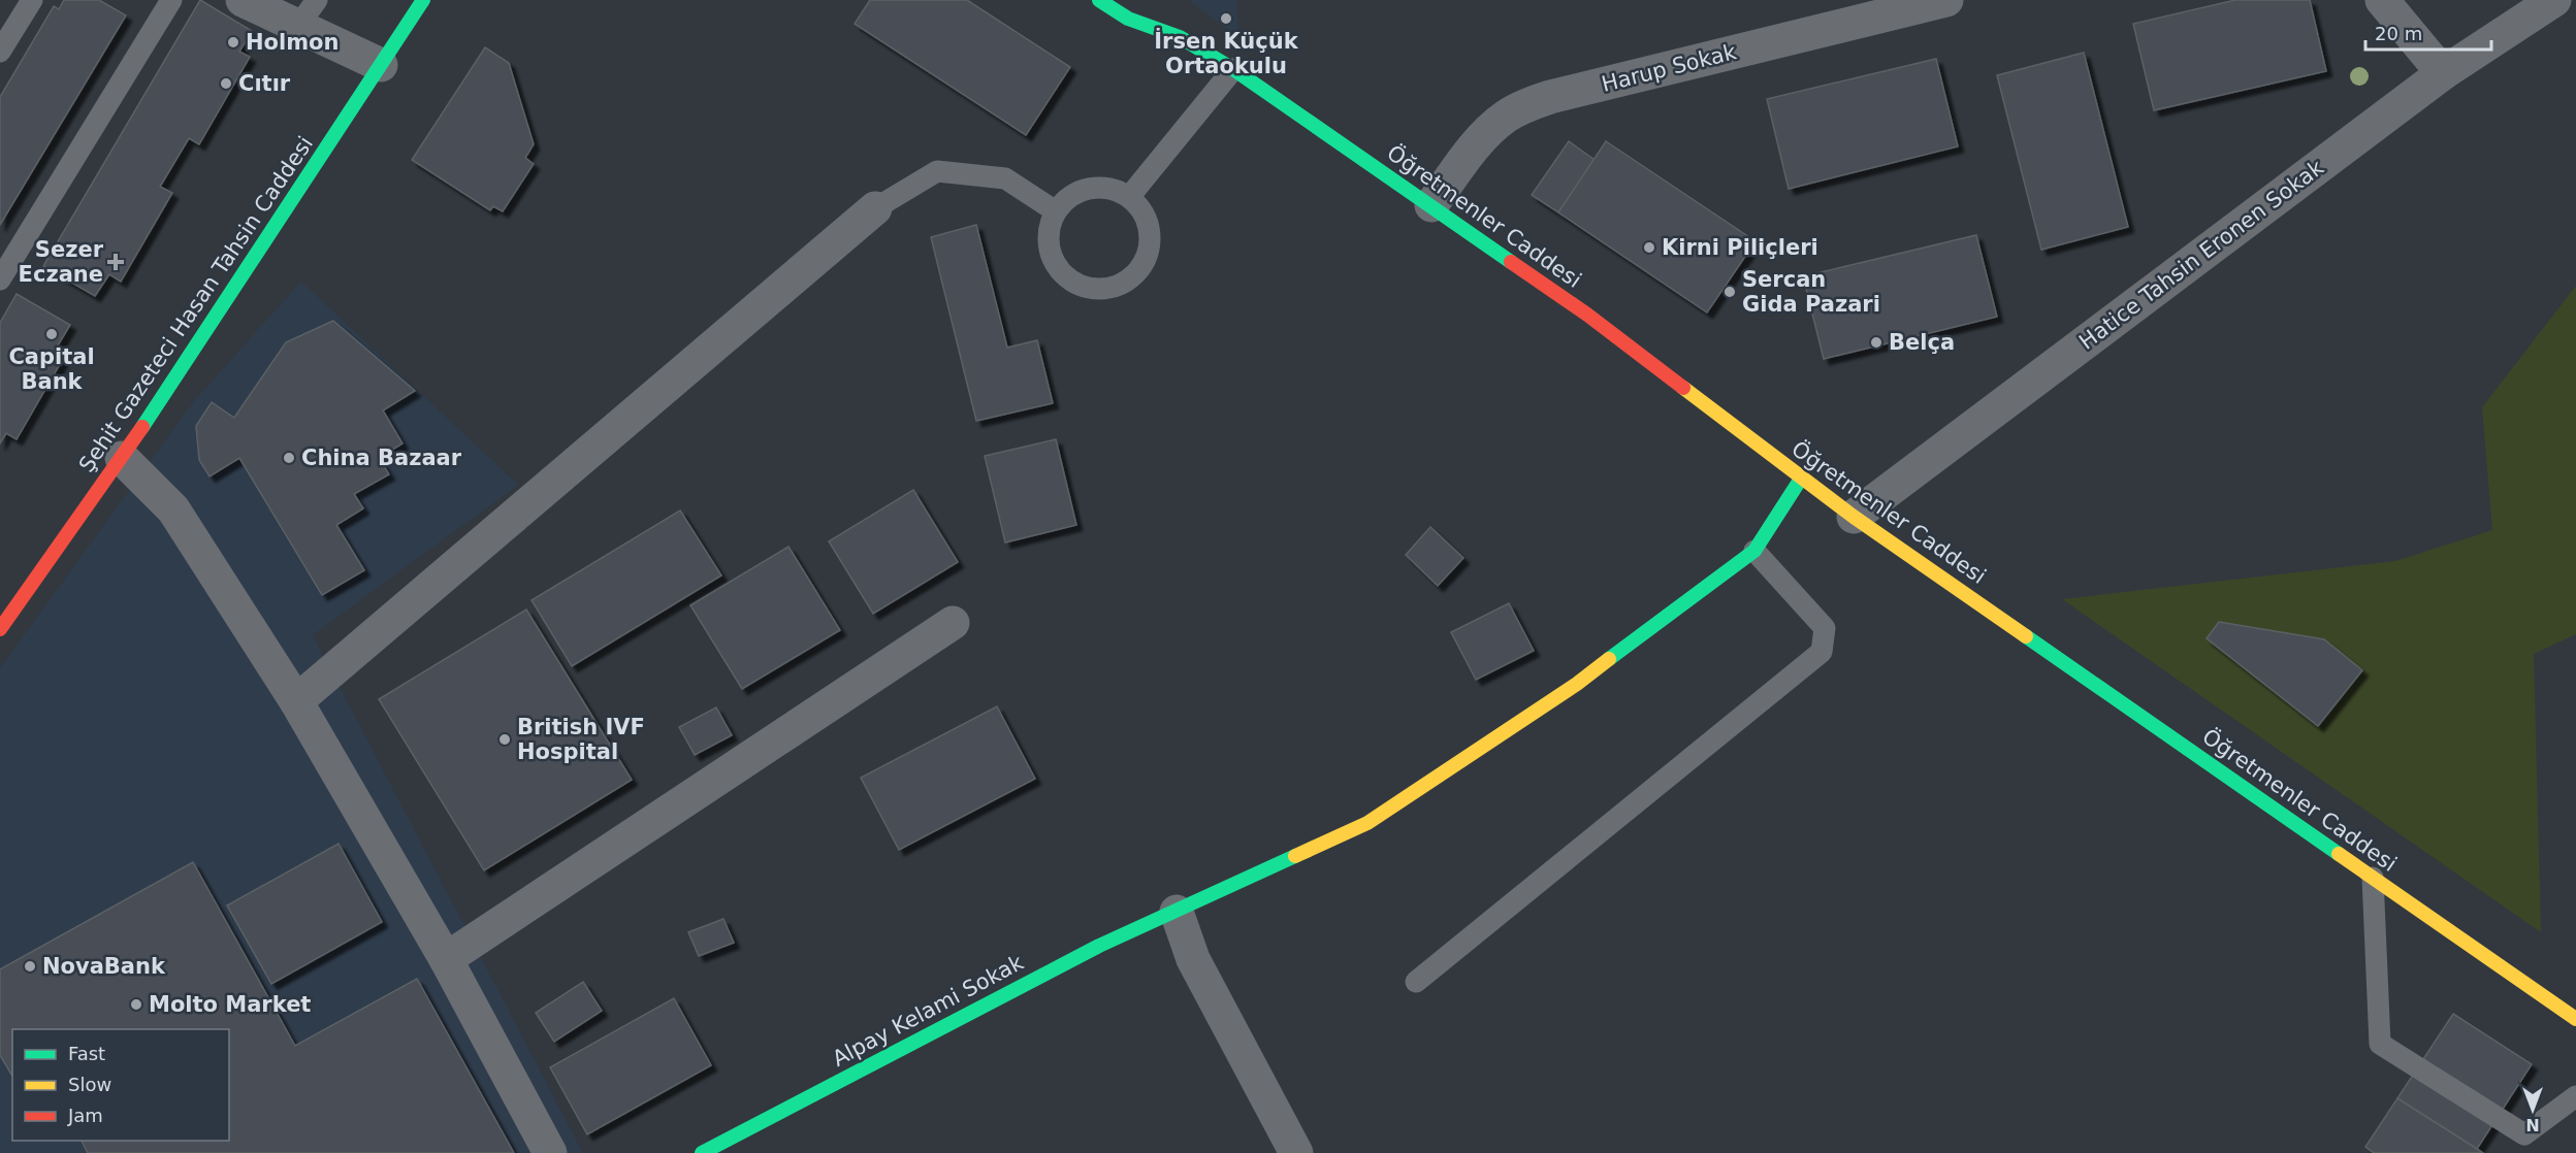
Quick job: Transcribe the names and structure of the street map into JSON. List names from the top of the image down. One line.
{"streets":{"main road":["Öğretmenler Caddesi","Şehit Gazeteci Hasan Tahsin Caddesi","Alpay Kelami Sokak"],"street":["Harup Sokak","Hatice Tahsin Eronen Sokak"]},"crossings":[["Harup Sokak","Öğretmenler Caddesi"],["Öğretmenler Caddesi","Hatice Tahsin Eronen Sokak"]],"places":{"other":["İrsen Küçük Ortaokulu","Holmon","Cıtır","Kirni Piliçleri","Sercan Gida Pazari","Capital Bank","Belça","China Bazaar","British IVF Hospital","NovaBank","Molto Market"],"health":["Sezer Eczane"]},"legend":["Fast","Slow","Jam"],"scale_bar":"20 m","north":"bottom"}
